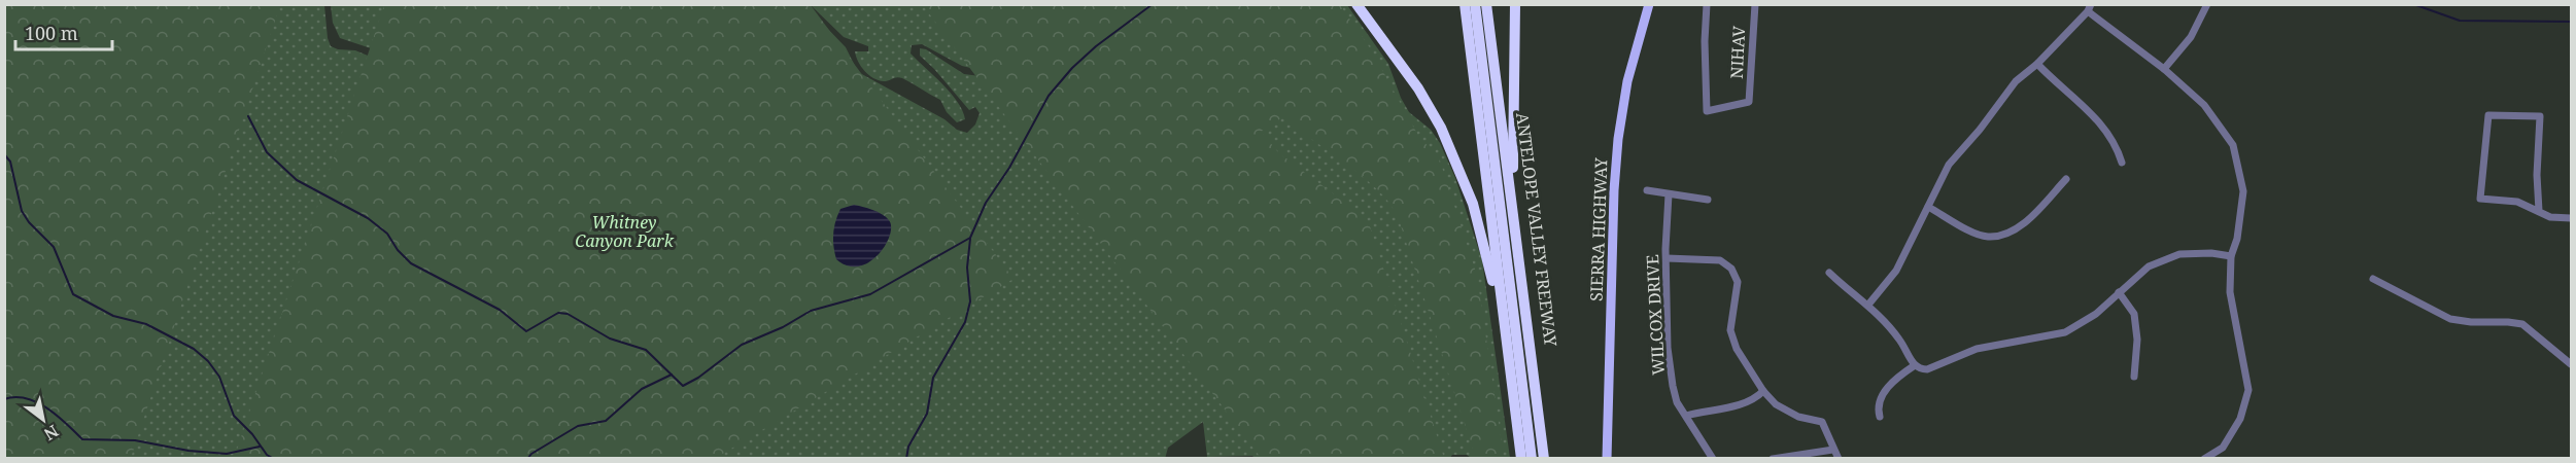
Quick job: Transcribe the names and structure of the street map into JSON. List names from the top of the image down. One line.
{"streets":{"highway":["ANTELOPE VALLEY FREEWAY"],"main road":["SIERRA HIGHWAY"],"street":["NIHAV","WILCOX DRIVE"]},"parks":["Whitney Canyon Park"],"scale_bar":"100 m","north":"bottom right"}
